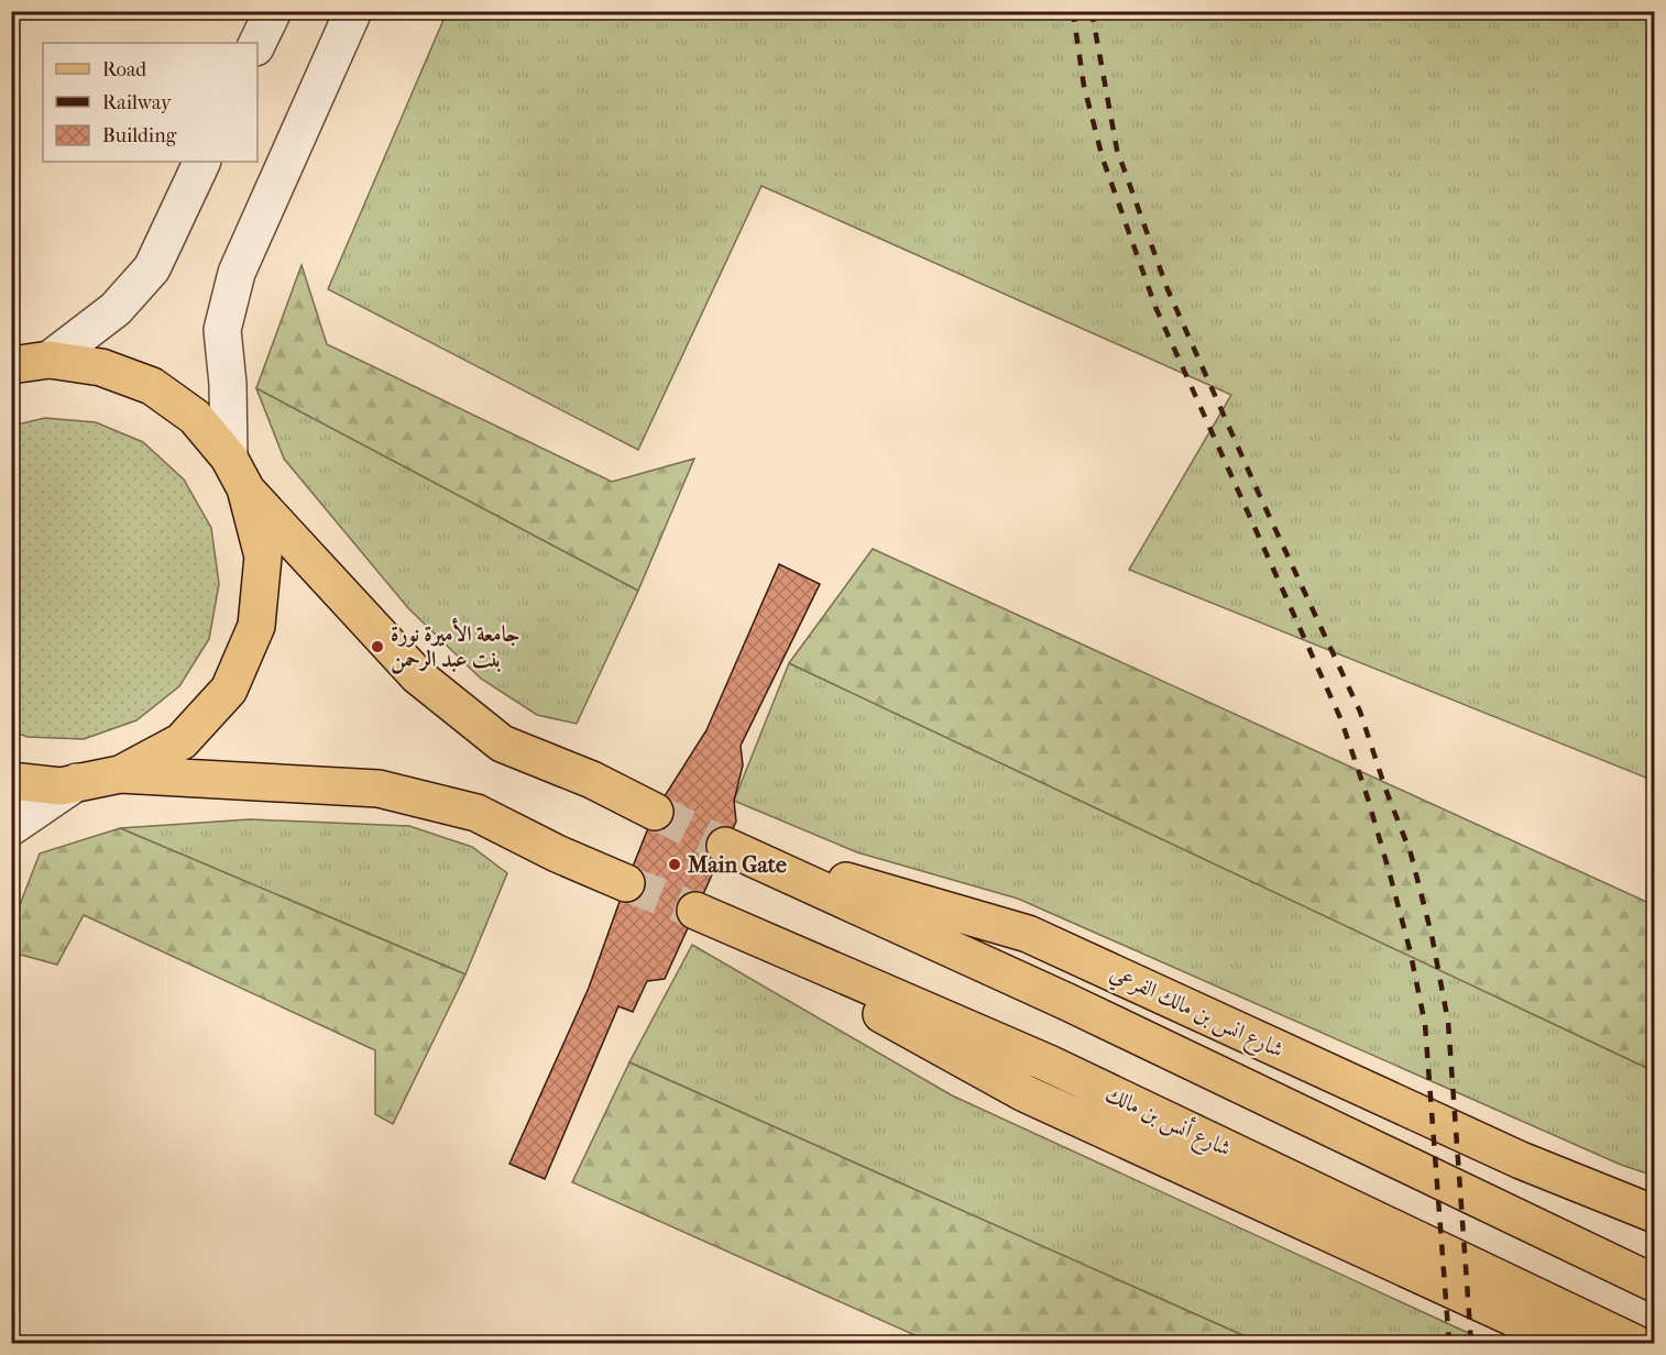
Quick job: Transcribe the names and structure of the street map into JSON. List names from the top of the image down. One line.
{"streets":{"main road":["شارع انس بن مالك الفرعي","شارع أنس بن مالك"]},"places":["جامعة الأميرة نورة بنت عبد الرحمن","Main Gate"],"legend":["Road","Railway","Building"]}
